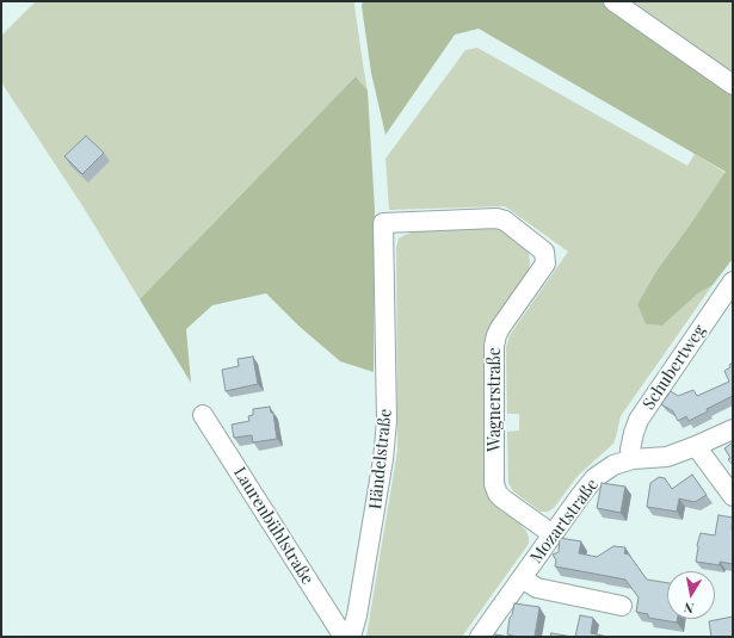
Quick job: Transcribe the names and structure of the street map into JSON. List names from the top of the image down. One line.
{"streets":{"street":["Schubertweg","Wagnerstraße","Händelstraße","Mozartstraße","Laurenbühlstraße"]},"crossings":[["Schubertweg","Mozartstraße"],["Wagnerstraße","Händelstraße"],["Wagnerstraße","Mozartstraße"]],"north":"bottom"}
